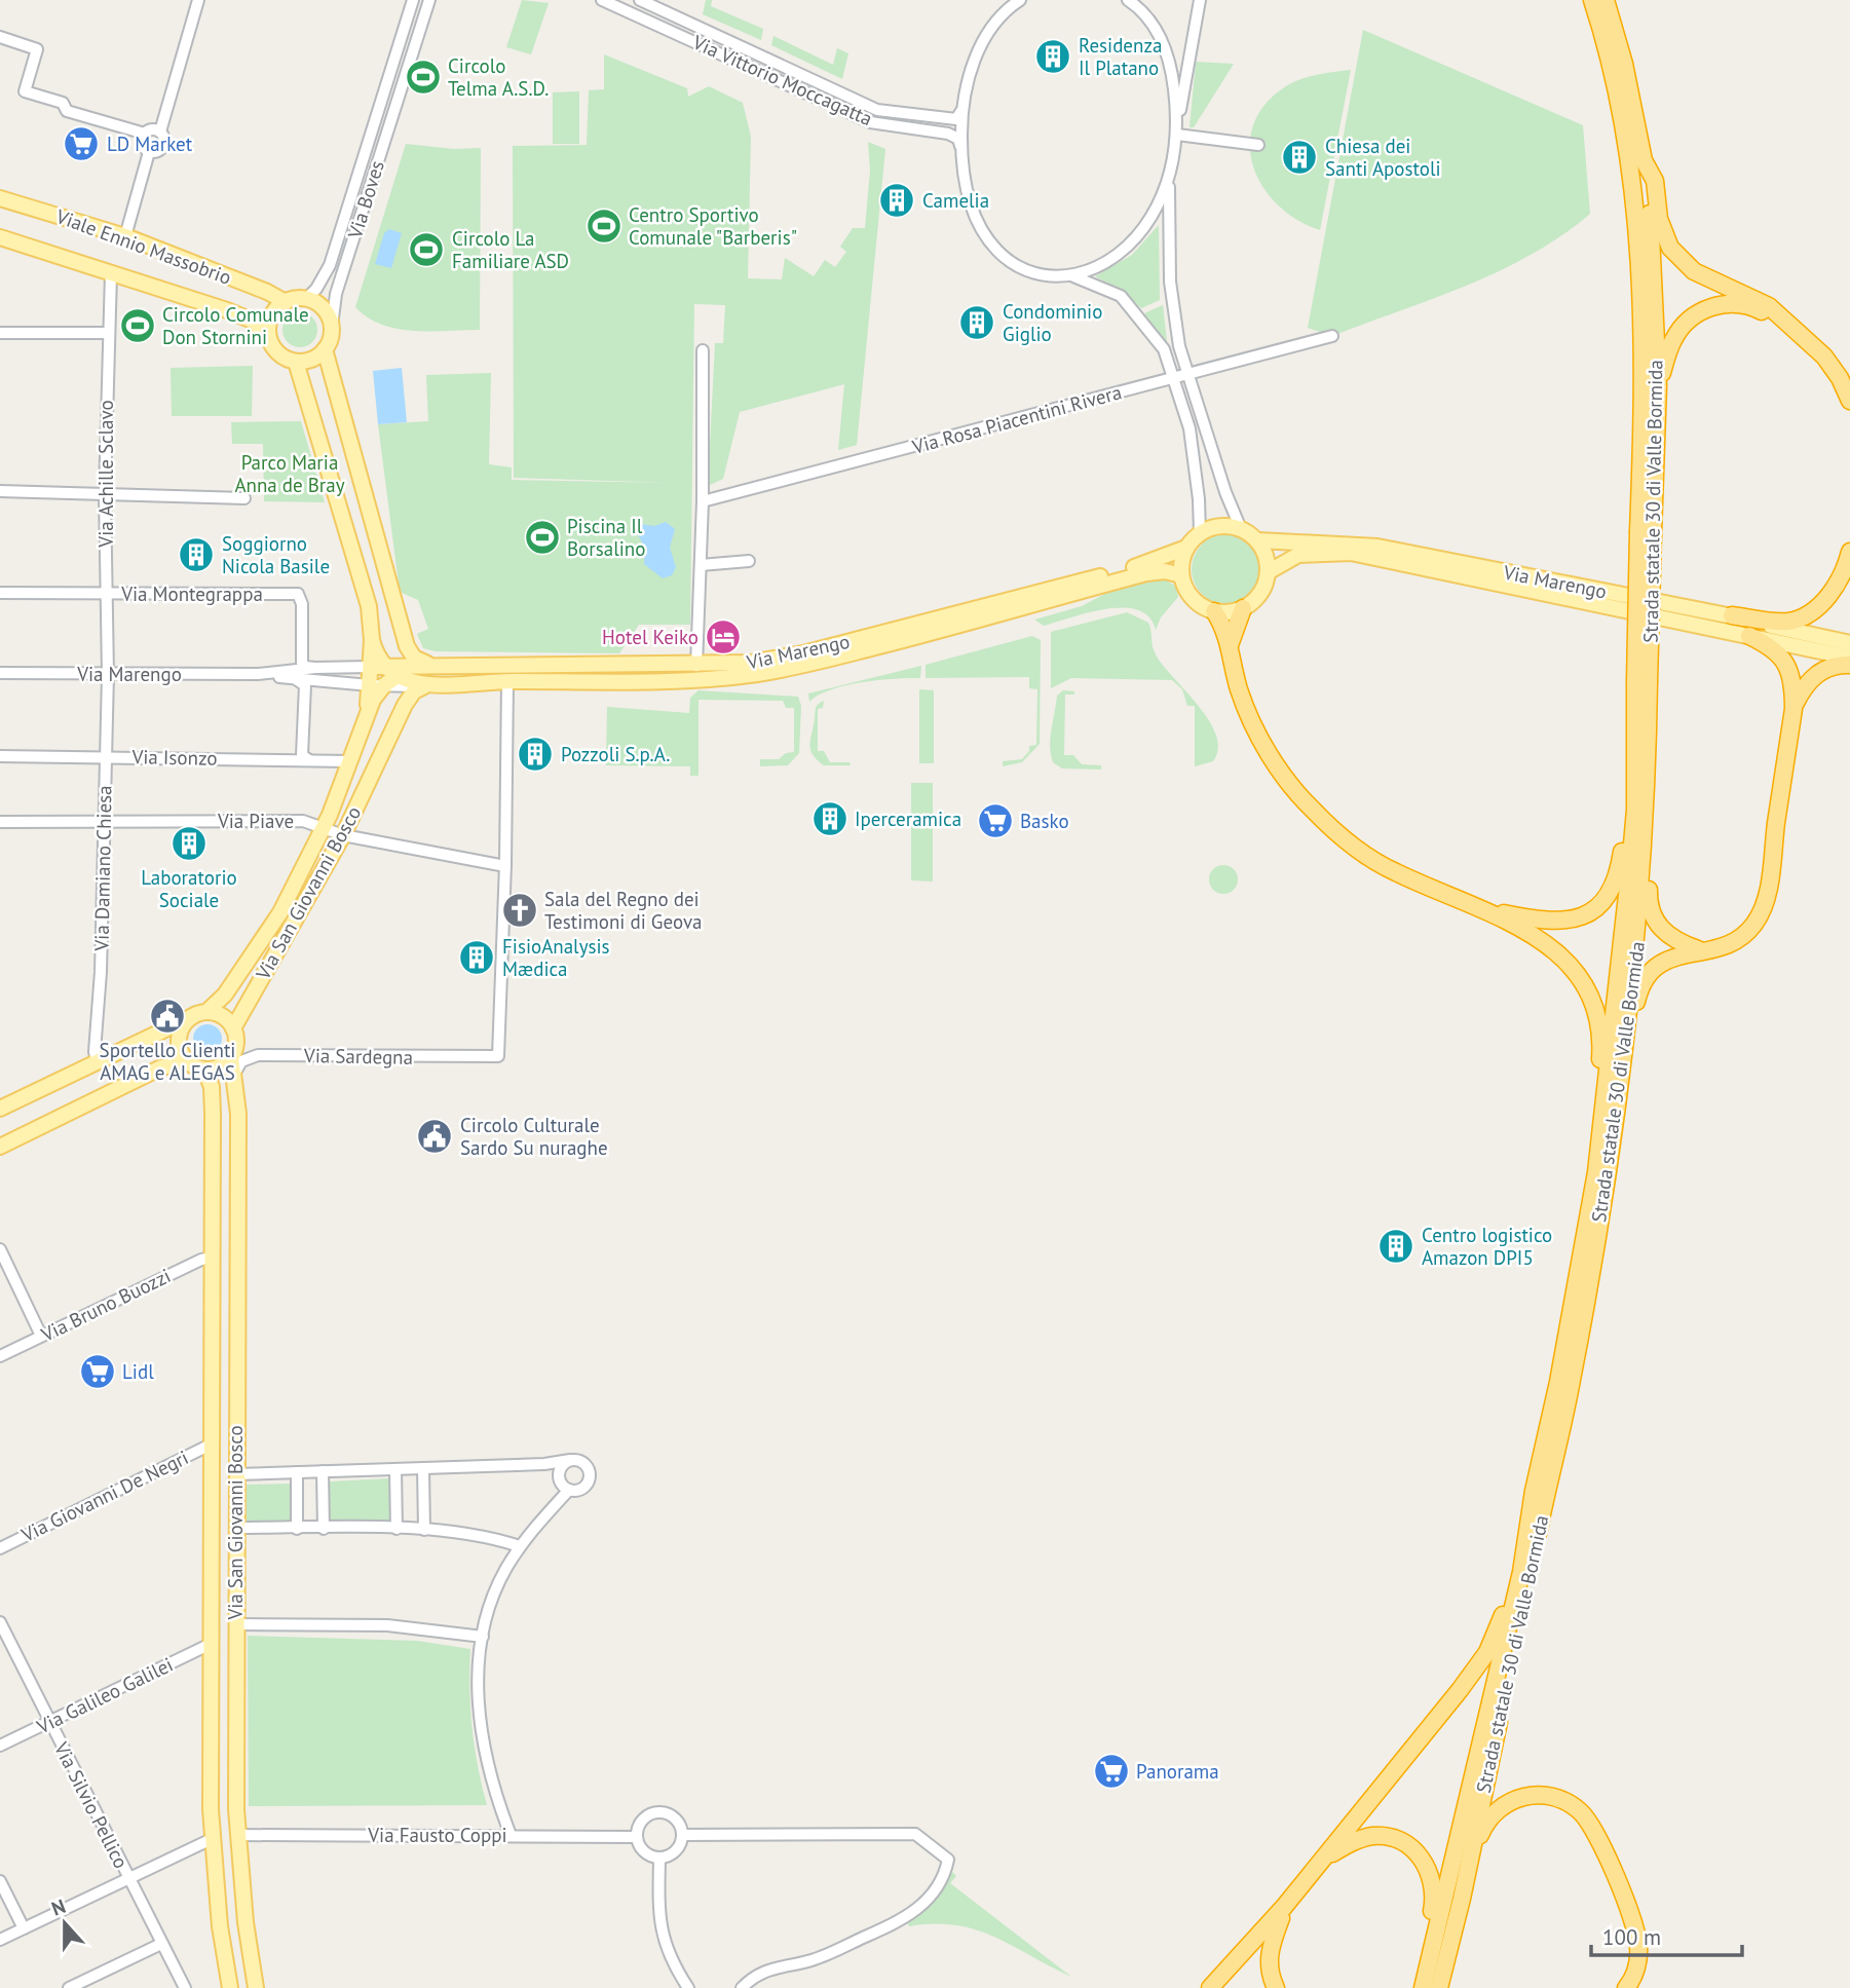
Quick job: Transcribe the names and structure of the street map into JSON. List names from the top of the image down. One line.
{"streets":{"highway":["Strada statale 30 di Valle Bormida"],"main road":["Viale Ennio Massobrio","Via Marengo","Via San Giovanni Bosco"],"street":["Via Vittorio Moccagatta","Via Boves","Via Rosa Piacentini Rivera","Via Achille Sclavo","Via Montegrappa","Via Isonzo","Via Piave","Via Damiano Chiesa","Via Sardegna","Via Bruno Buozzi","Via Giovanni De Negri","Via Galileo Galilei","Via Silvio Pellico","Via Fausto Coppi"]},"crossings":[["Via Boves","Viale Ennio Massobrio"],["Viale Ennio Massobrio","Via Achille Sclavo"],["Via Achille Sclavo","Via Marengo"],["Via Achille Sclavo","Via Montegrappa"],["Via Achille Sclavo","Via Damiano Chiesa"],["Via Marengo","Via Montegrappa"],["Via Marengo","Via Damiano Chiesa"],["Via Marengo","Via San Giovanni Bosco"],["Via Isonzo","Via Damiano Chiesa"],["Via Isonzo","Via San Giovanni Bosco"],["Via Piave","Via Damiano Chiesa"],["Via Piave","Via San Giovanni Bosco"],["Via Piave","Via Sardegna"],["Via San Giovanni Bosco","Via Sardegna"],["Via San Giovanni Bosco","Via Bruno Buozzi"],["Via San Giovanni Bosco","Via Giovanni De Negri"],["Via San Giovanni Bosco","Via Galileo Galilei"],["Via San Giovanni Bosco","Via Fausto Coppi"],["Via Galileo Galilei","Via Silvio Pellico"]],"parks":["Parco Maria Anna de Bray"],"places":{"building":["Residenza Il Platano","Chiesa dei Santi Apostoli","Camelia","Condominio Giglio","Soggiorno Nicola Basile","Pozzoli S.p.A.","Iperceramica","Laboratorio Sociale","FisioAnalysis Mædica","Centro logistico Amazon DPI5"],"sports":["Circolo Telma A.S.D.","Centro Sportivo Comunale \"Barberis\"","Circolo La Familiare ASD","Circolo Comunale Don Stornini","Piscina Il Borsalino"],"supermarket":["LD Market","Basko","Lidl","Panorama"],"hotel":["Hotel Keiko"],"church":["Sala del Regno dei Testimoni di Geova"],"public building":["Sportello Clienti AMAG e ALEGAS","Circolo Culturale Sardo Su nuraghe"]},"scale_bar":"100 m","north":"top"}
